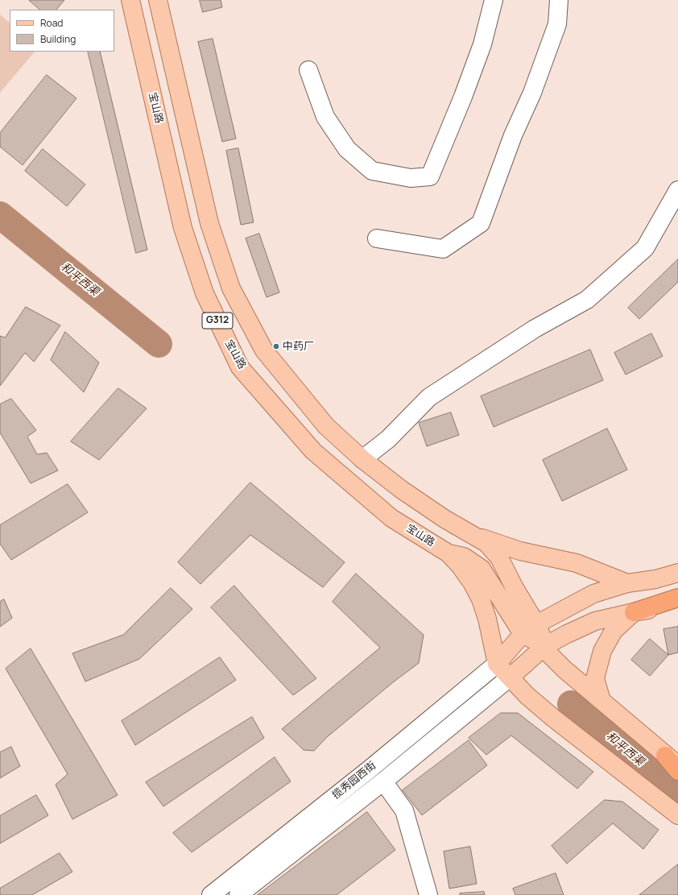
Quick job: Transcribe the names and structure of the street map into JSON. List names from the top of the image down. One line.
{"streets":{"main road":["宝山路","G312"],"street":["揽秀园西街"]},"water":["和平西渠"],"places":["中药厂"],"legend":["Road","Building"]}
